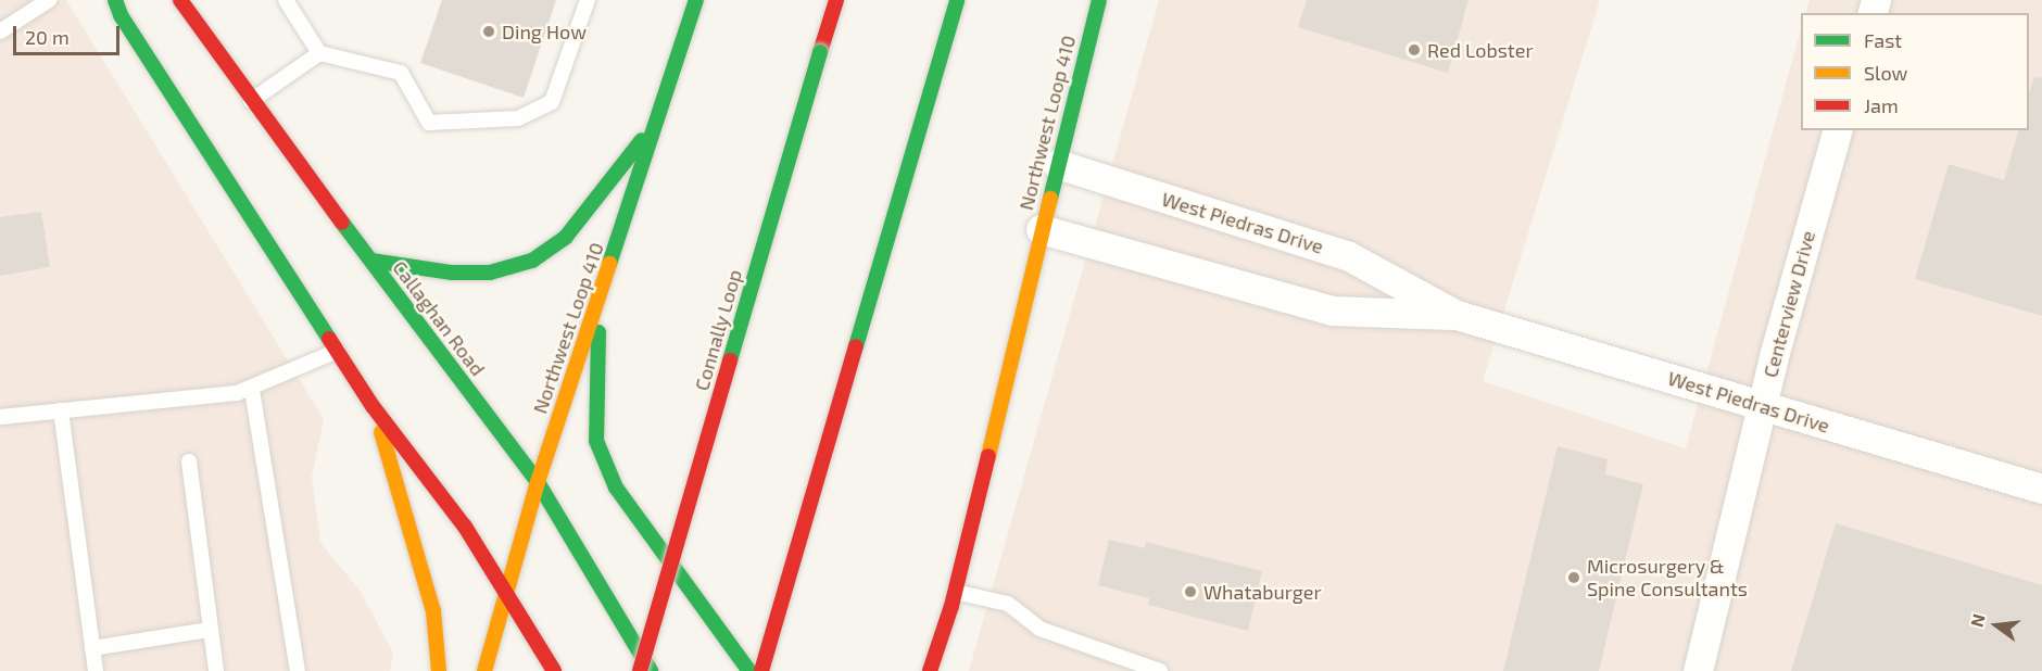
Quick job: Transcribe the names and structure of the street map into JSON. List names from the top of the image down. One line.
{"streets":{"main road":["Northwest Loop 410","Callaghan Road","Connally Loop"],"street":["West Piedras Drive","Centerview Drive"]},"crossings":[["Northwest Loop 410","West Piedras Drive"],["Northwest Loop 410","Callaghan Road"],["West Piedras Drive","Centerview Drive"]],"places":["Ding How","Red Lobster","Microsurgery & Spine Consultants","Whataburger"],"legend":["Fast","Slow","Jam"],"scale_bar":"20 m","north":"left"}
